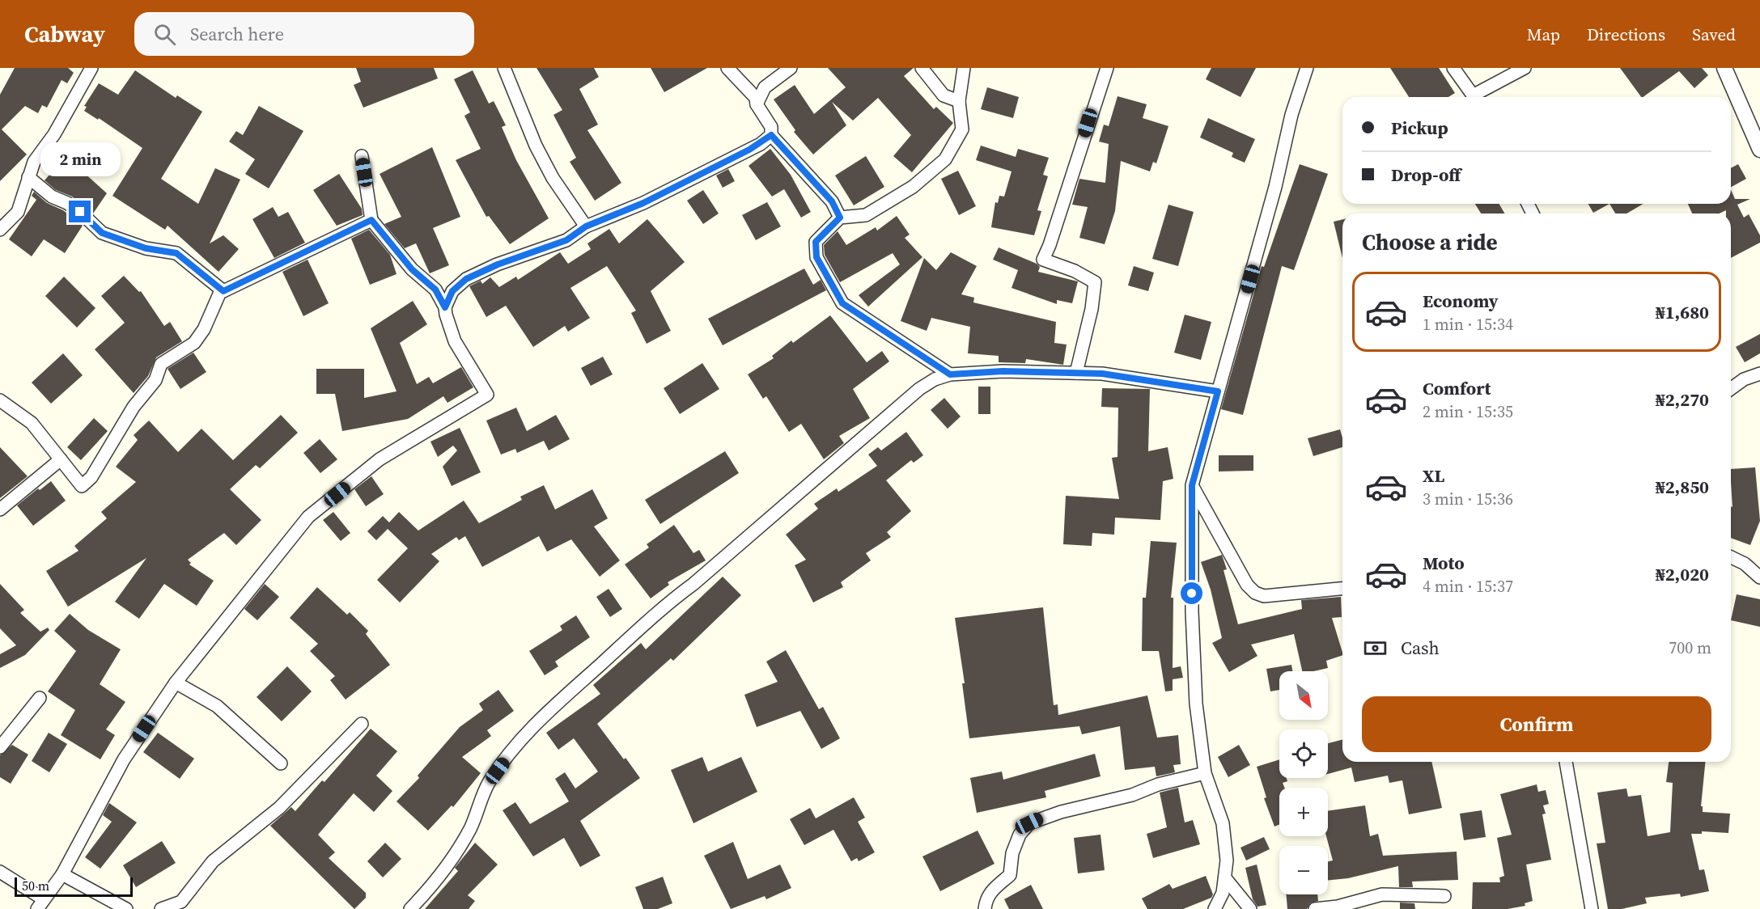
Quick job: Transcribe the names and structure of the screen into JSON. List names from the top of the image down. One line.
{"scale_bar":"50 m","north":"bottom right","page":{"header":"Cabway","search":"Search here","nav":["Map","Directions","Saved"],"banner":["Pickup","Drop-off"],"bubble":"2 min","heading":"Choose a ride","list":[{"name":"Economy","note":"1 min · 15:34","value":"₦1,680"},{"name":"Comfort","note":"2 min · 15:35","value":"₦2,270"},{"name":"XL","note":"3 min · 15:36","value":"₦2,850"},{"name":"Moto","note":"4 min · 15:37","value":"₦2,020"}],"pay":["Cash","700 m"],"map_buttons":["+","−"],"buttons":"Confirm","scale":"50 m"}}
